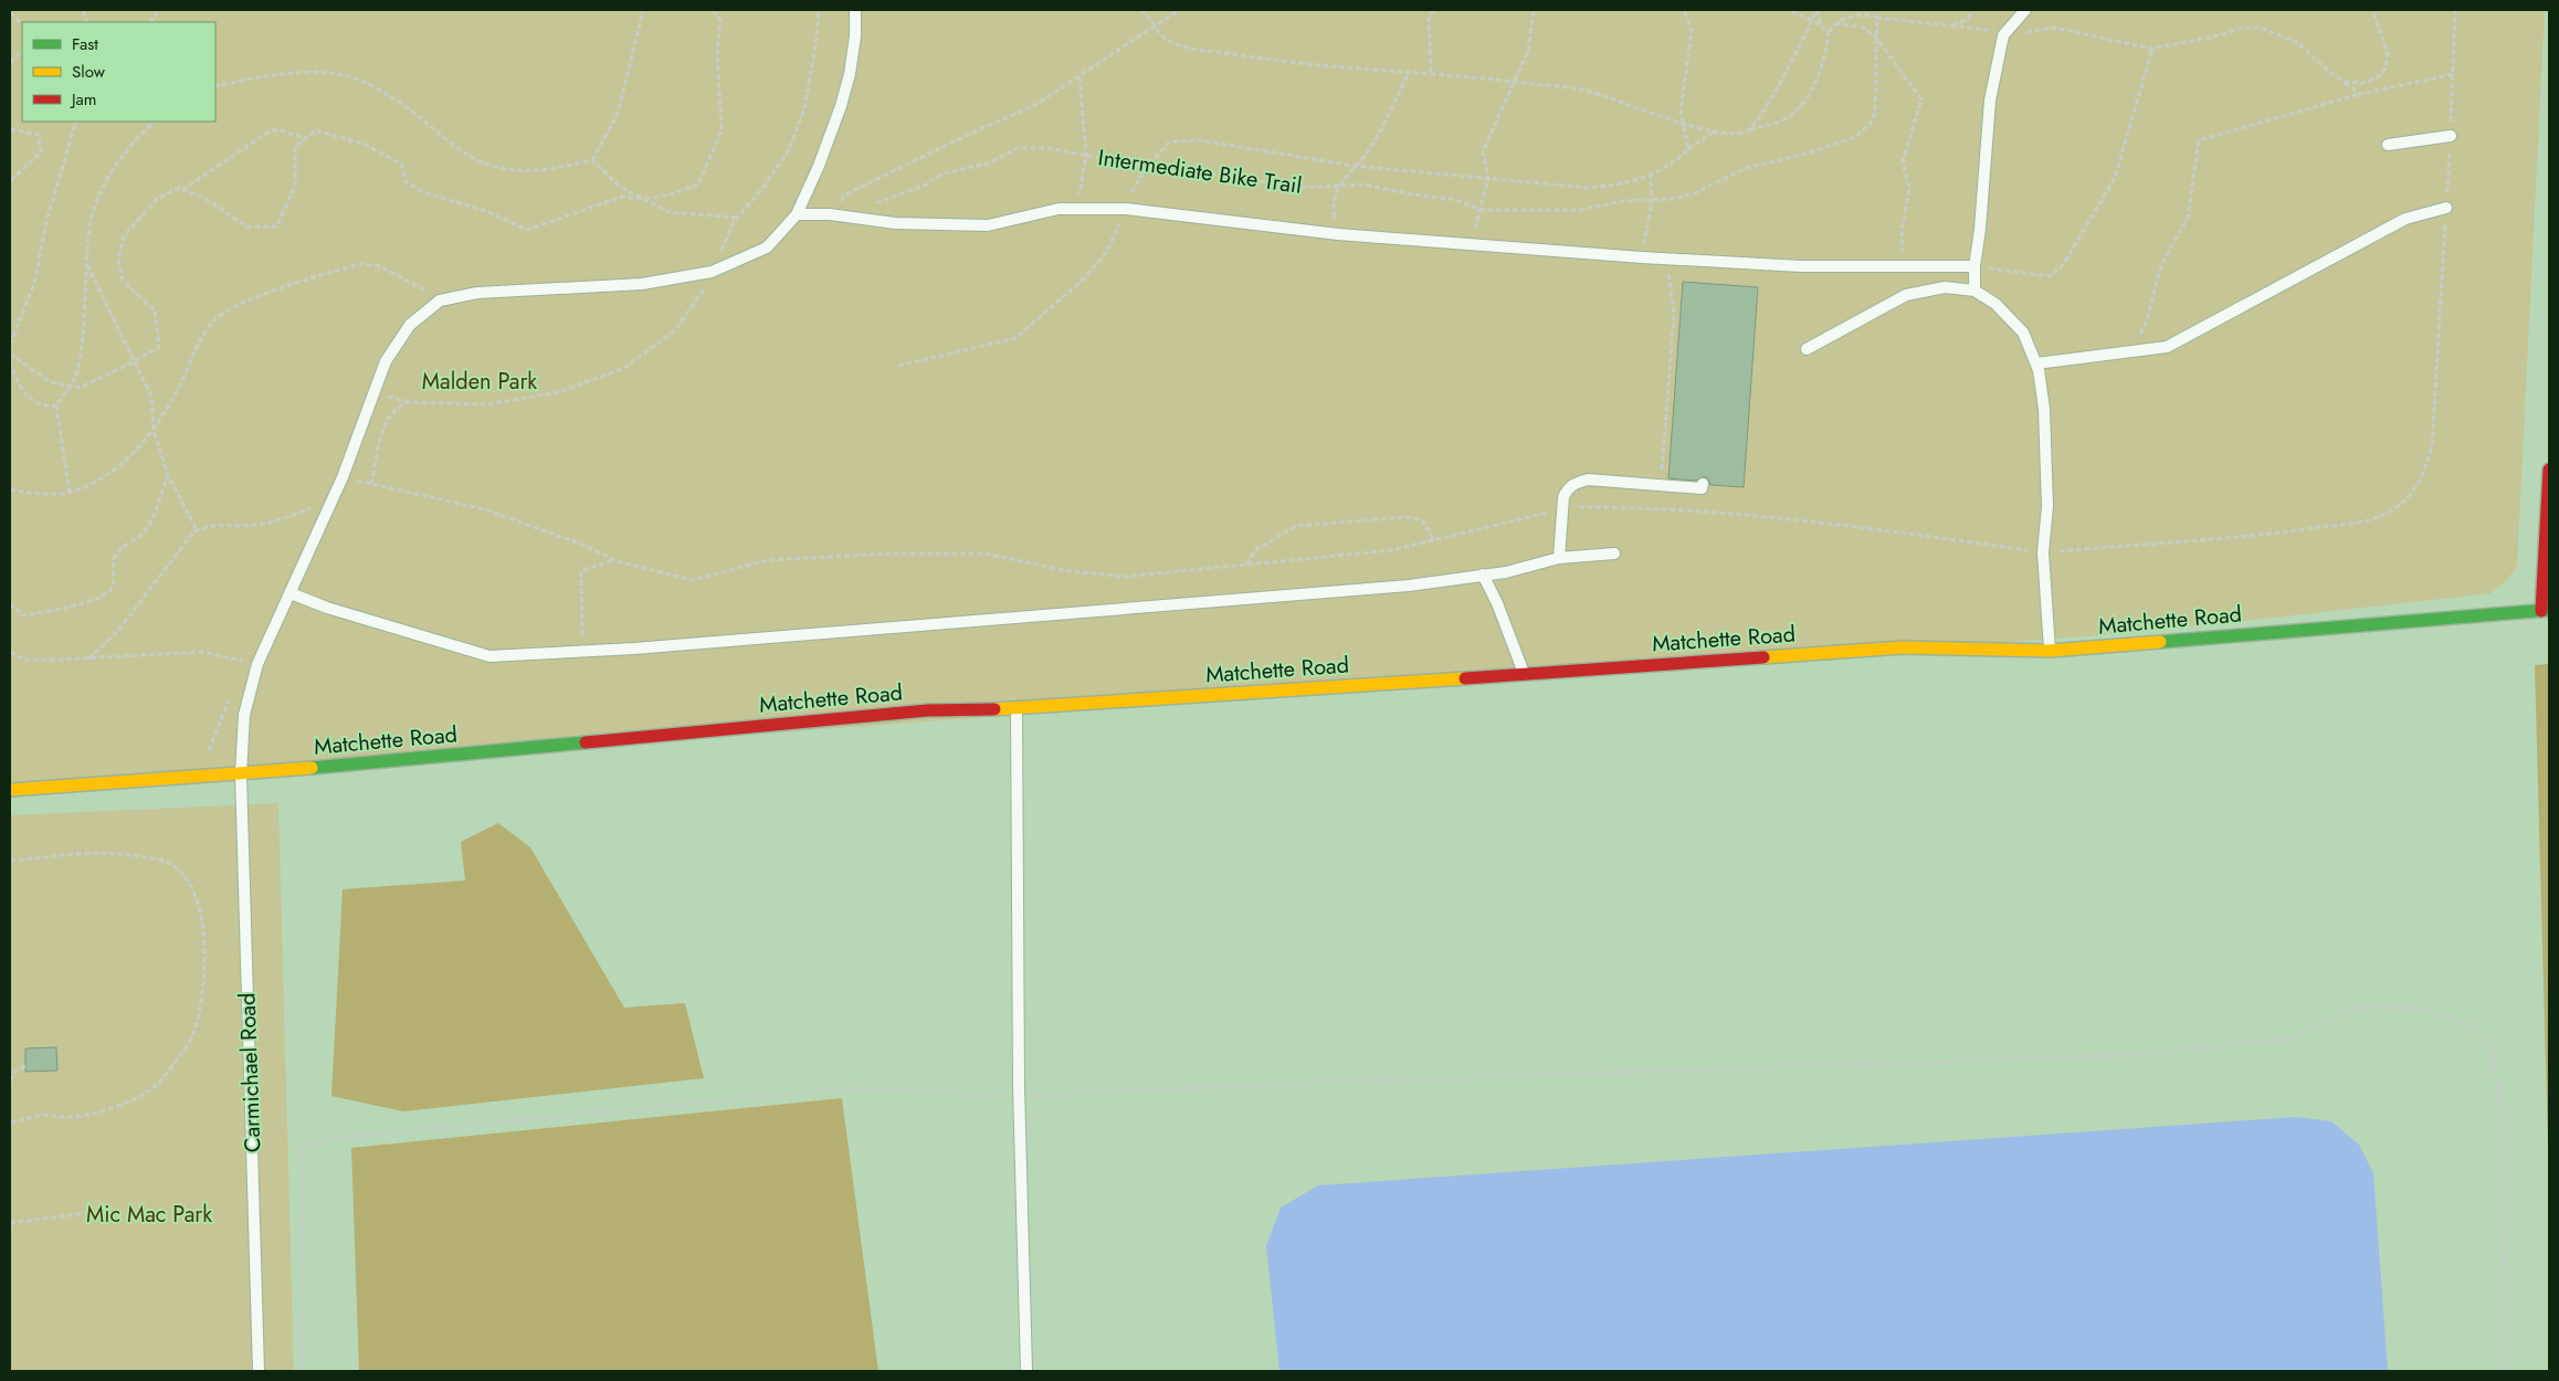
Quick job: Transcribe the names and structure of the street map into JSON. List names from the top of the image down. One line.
{"streets":{"main road":["Matchette Road"],"lane":["Carmichael Road"],"path":["Intermediate Bike Trail"]},"crossings":[["Matchette Road","Carmichael Road"]],"parks":["Malden Park","Mic Mac Park"],"legend":["Fast","Slow","Jam"]}
